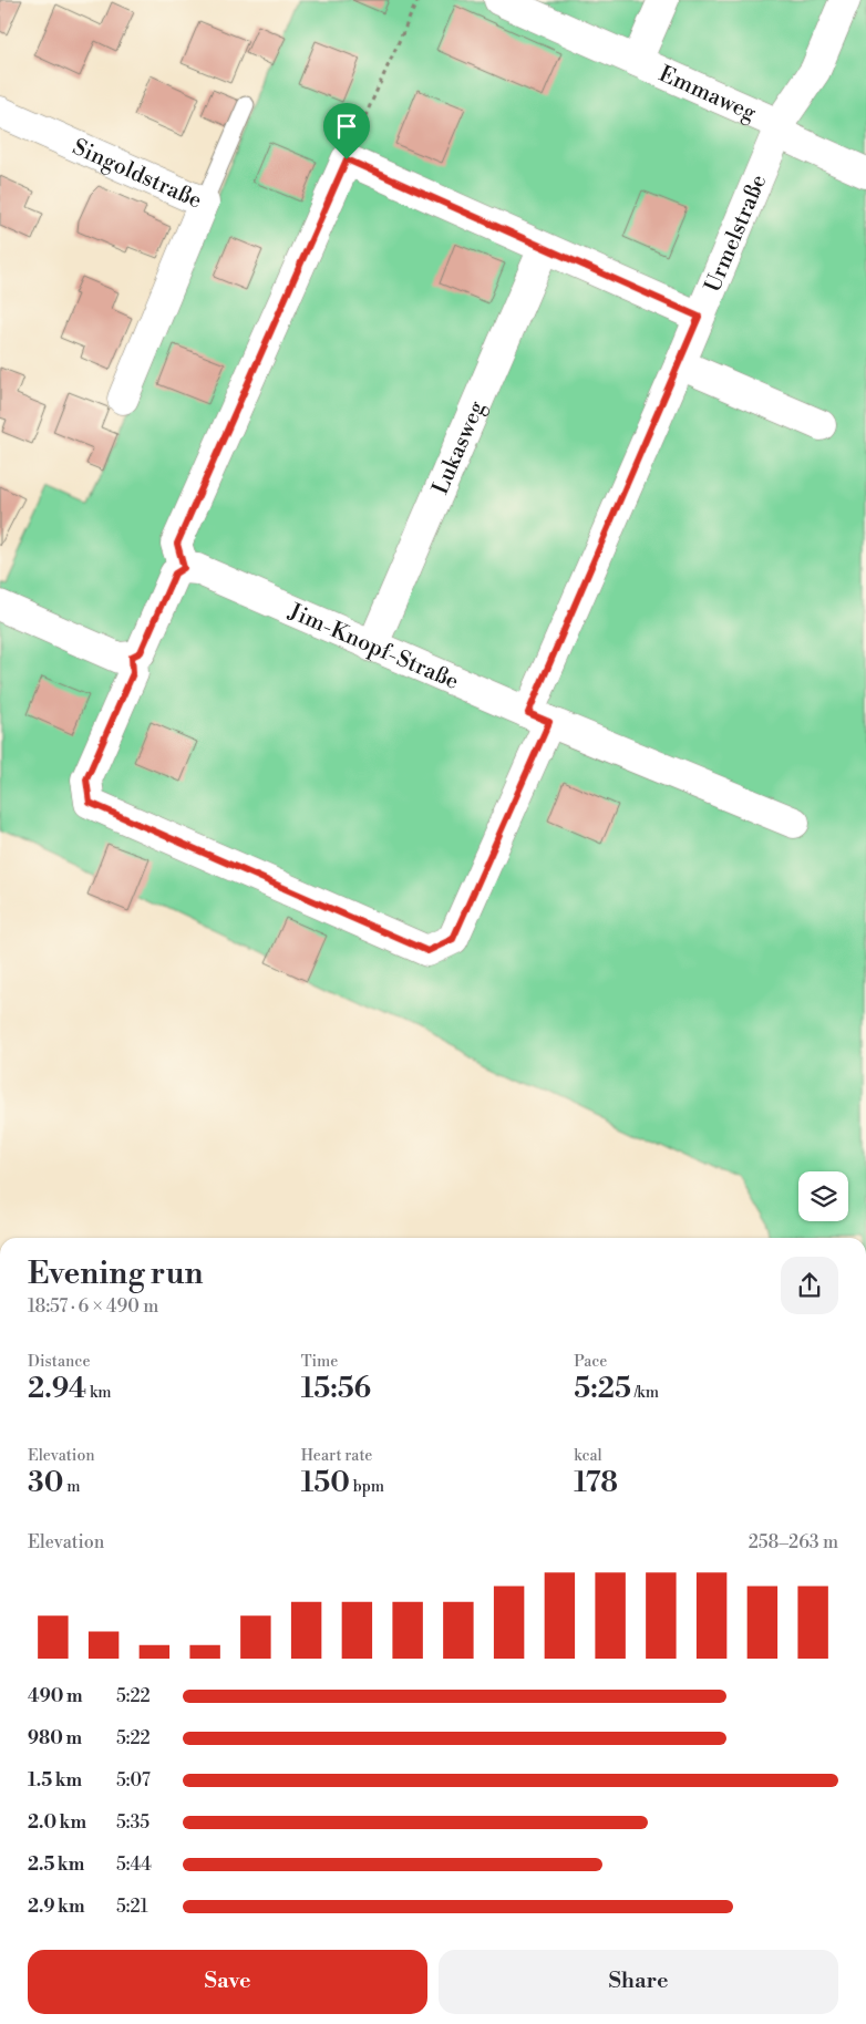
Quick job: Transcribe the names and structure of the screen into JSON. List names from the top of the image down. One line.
{"streets":{"street":["Emmaweg","Singoldstraße","Urmelstraße","Lukasweg","Jim-Knopf-Straße"]},"crossings":[["Emmaweg","Urmelstraße"],["Urmelstraße","Jim-Knopf-Straße"],["Lukasweg","Jim-Knopf-Straße"]],"page":{"heading":["Evening run","18:57 · 6 × 490 m"],"stats":[["Distance","2.94 km"],["Time","15:56"],["Pace","5:25 /km"],["Elevation","30 m"],["Heart rate","150 bpm"],["kcal","178"]],"chart":["Elevation","258–263 m"],"list":[{"name":"490 m","note":"5:22"},{"name":"980 m","note":"5:22"},{"name":"1.5 km","note":"5:07"},{"name":"2.0 km","note":"5:35"},{"name":"2.5 km","note":"5:44"},{"name":"2.9 km","note":"5:21"}],"buttons":["Save","Share"]}}
